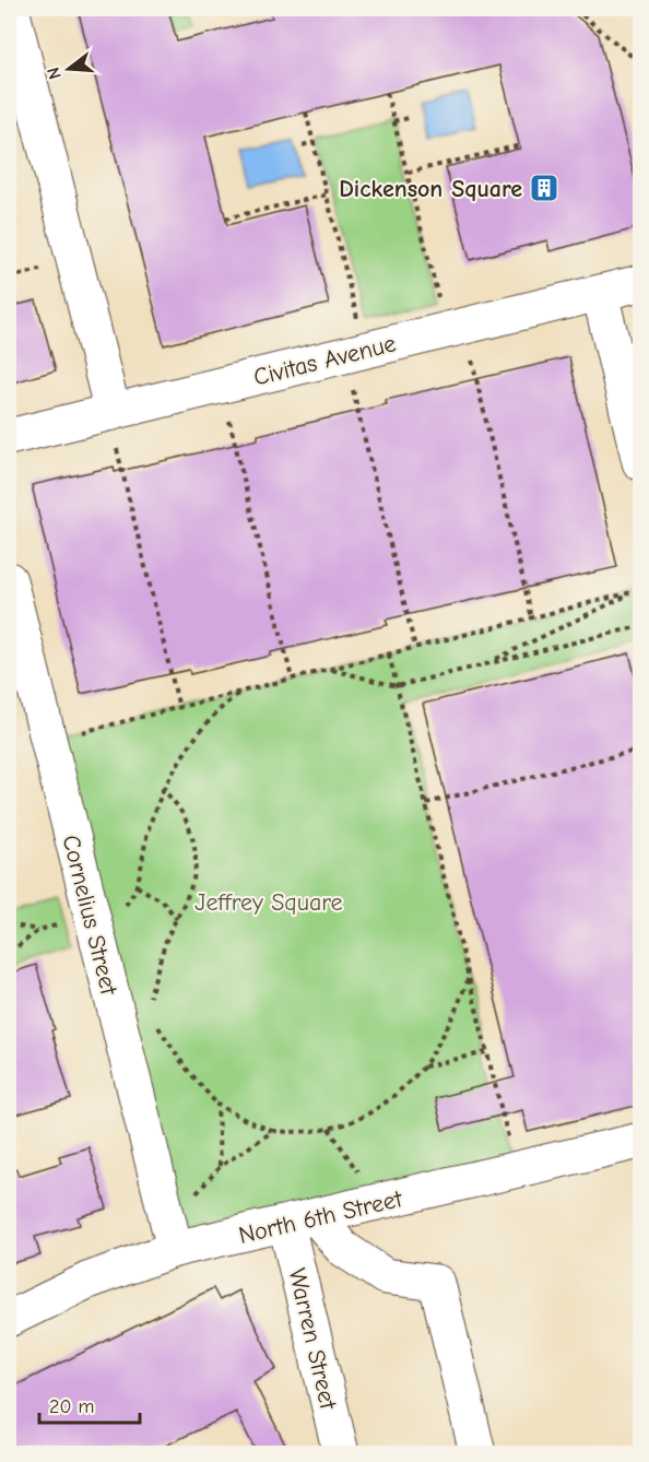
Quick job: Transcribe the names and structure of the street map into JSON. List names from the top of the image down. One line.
{"streets":{"street":["Civitas Avenue","Cornelius Street","North 6th Street","Warren Street"]},"crossings":[["Cornelius Street","North 6th Street"],["North 6th Street","Warren Street"]],"parks":["Jeffrey Square"],"places":{"building":["Dickenson Square"]},"scale_bar":"20 m","north":"left"}
